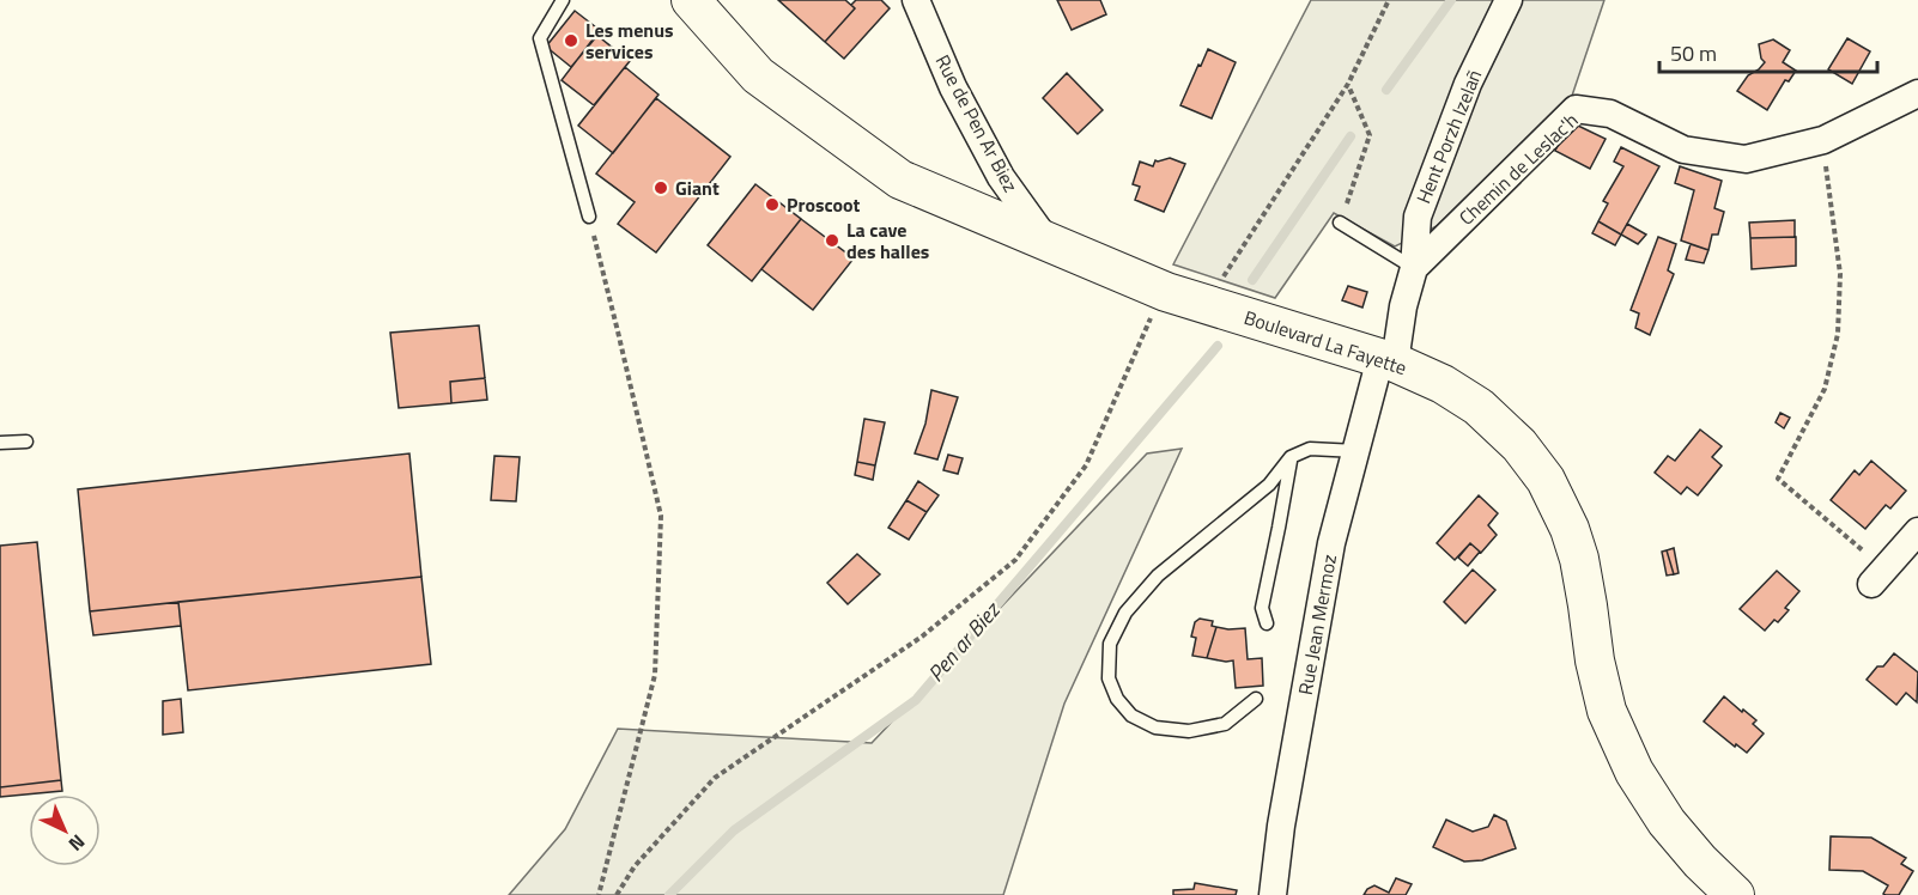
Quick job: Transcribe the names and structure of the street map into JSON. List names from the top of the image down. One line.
{"streets":{"main road":["Boulevard La Fayette"],"street":["Rue de Pen Ar Biez","Hent Porzh Izelañ","Chemin de Leslac'h","Rue Jean Mermoz"]},"crossings":[["Rue de Pen Ar Biez","Boulevard La Fayette"],["Hent Porzh Izelañ","Chemin de Leslac'h"],["Hent Porzh Izelañ","Boulevard La Fayette"],["Hent Porzh Izelañ","Rue Jean Mermoz"],["Boulevard La Fayette","Rue Jean Mermoz"]],"water":["Pen ar Biez"],"places":["Les menus services","Giant","Proscoot","La cave des halles"],"scale_bar":"50 m","north":"bottom right"}
